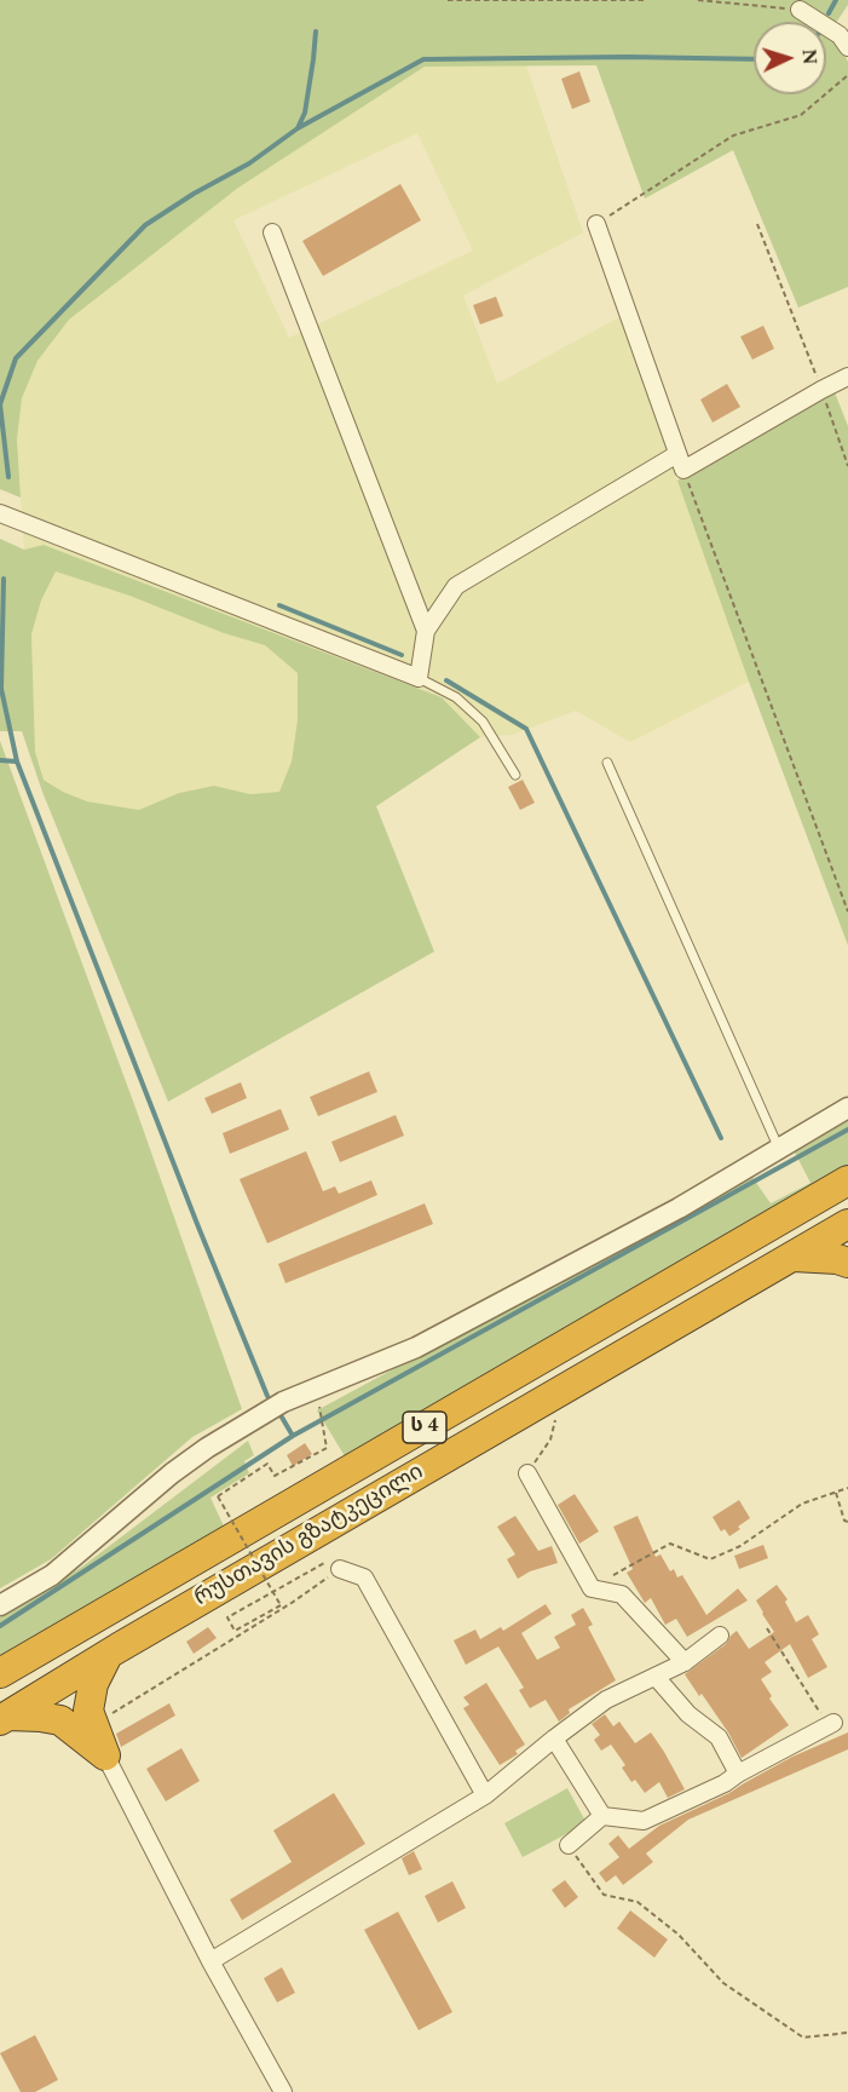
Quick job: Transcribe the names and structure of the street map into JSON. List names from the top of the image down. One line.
{"streets":{"highway":["ს 4","რუსთავის გზატკეცილი"]},"north":"right"}
